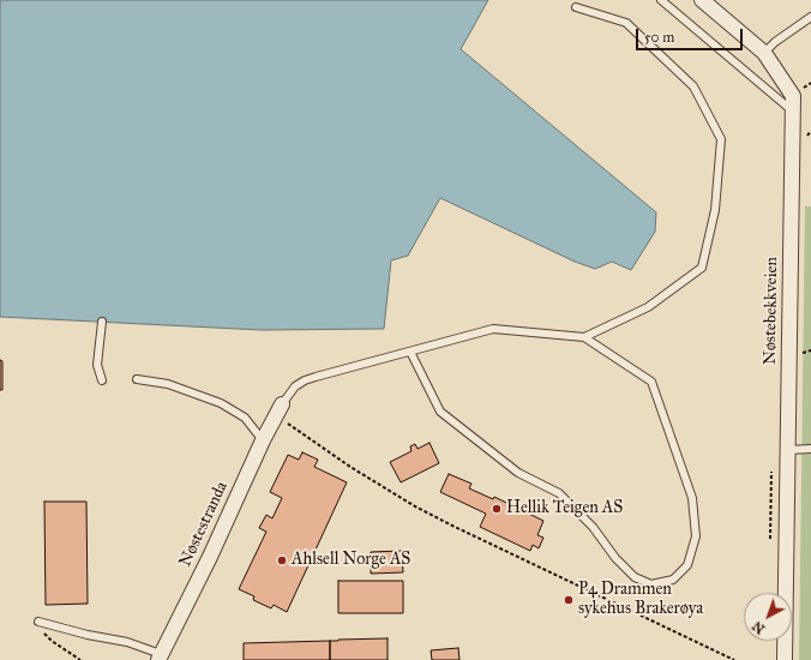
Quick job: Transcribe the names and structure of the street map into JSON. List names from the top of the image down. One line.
{"streets":{"street":["Nøstebekkveien","Nøstestranda"]},"places":["Hellik Teigen AS","Ahlsell Norge AS","P4 Drammen sykehus Brakerøya"],"scale_bar":"50 m","north":"bottom left"}
